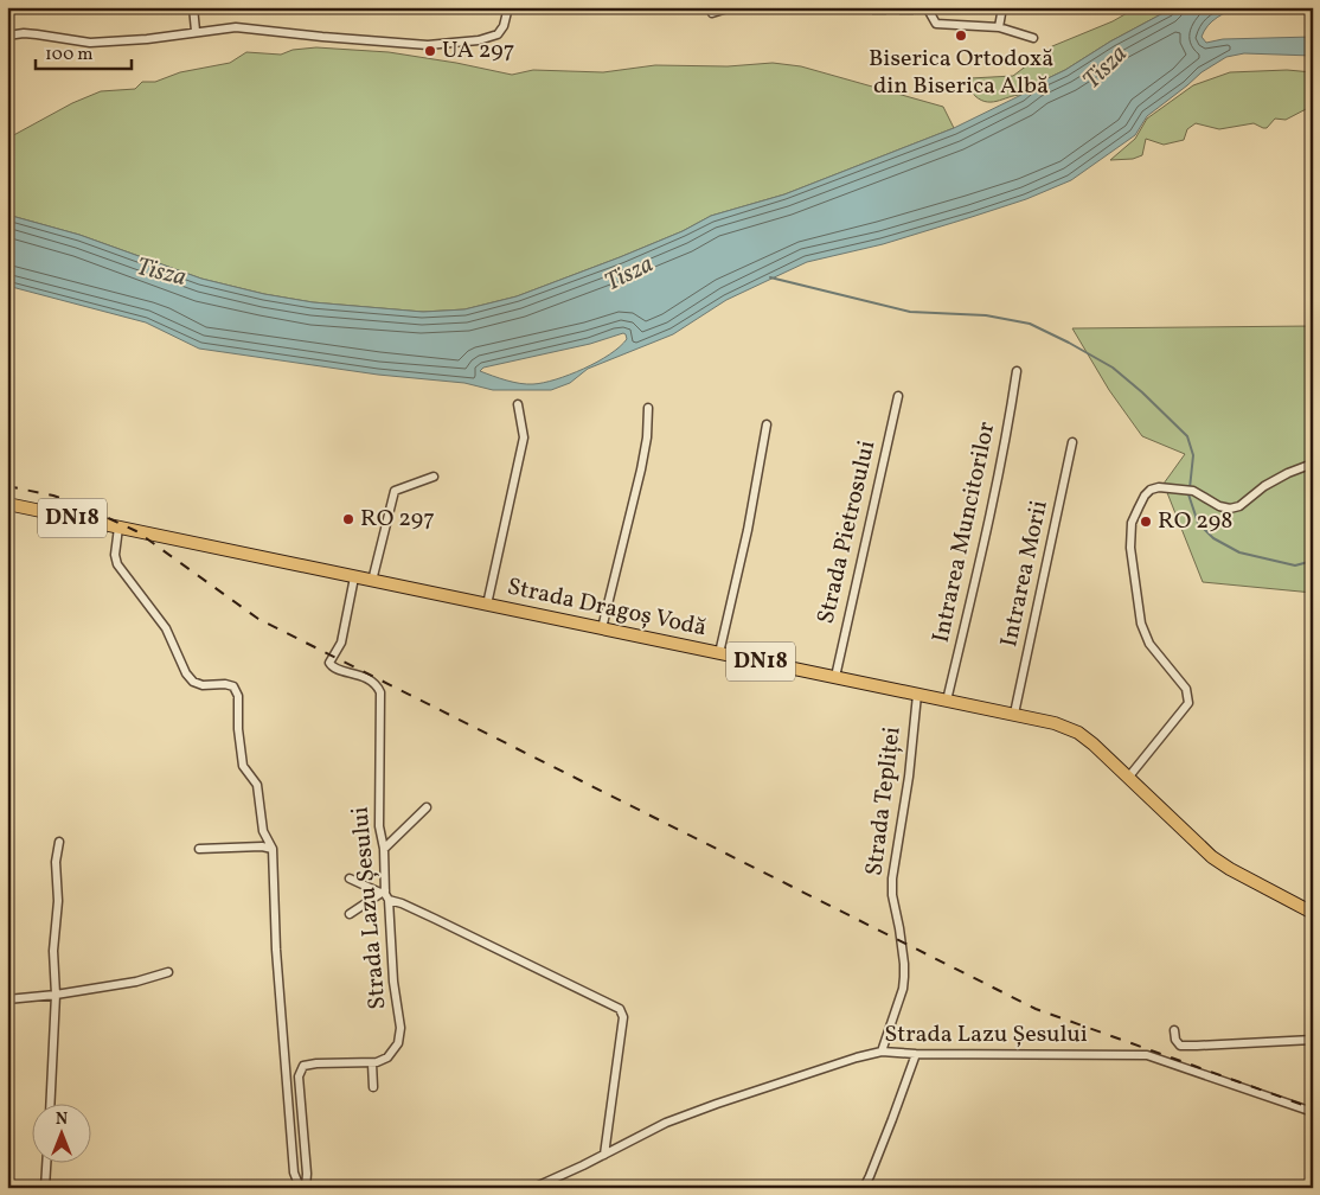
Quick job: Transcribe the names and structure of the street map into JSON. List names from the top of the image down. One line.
{"streets":{"main road":["DN18","Strada Dragoș Vodă"],"street":["Strada Pietrosului","Intrarea Muncitorilor","Intrarea Morii","Strada Tepliței","Strada Lazu Șesului"]},"crossings":[["Strada Pietrosului","Strada Dragoș Vodă"],["Intrarea Muncitorilor","Strada Dragoș Vodă"],["Intrarea Morii","Strada Dragoș Vodă"],["Strada Dragoș Vodă","Strada Tepliței"],["Strada Dragoș Vodă","Strada Lazu Șesului"],["Strada Tepliței","Strada Lazu Șesului"]],"water":["Tisza"],"places":["Biserica Ortodoxă din Biserica Albă","UA 297","RO 297","RO 298"],"scale_bar":"100 m","north":"top"}
